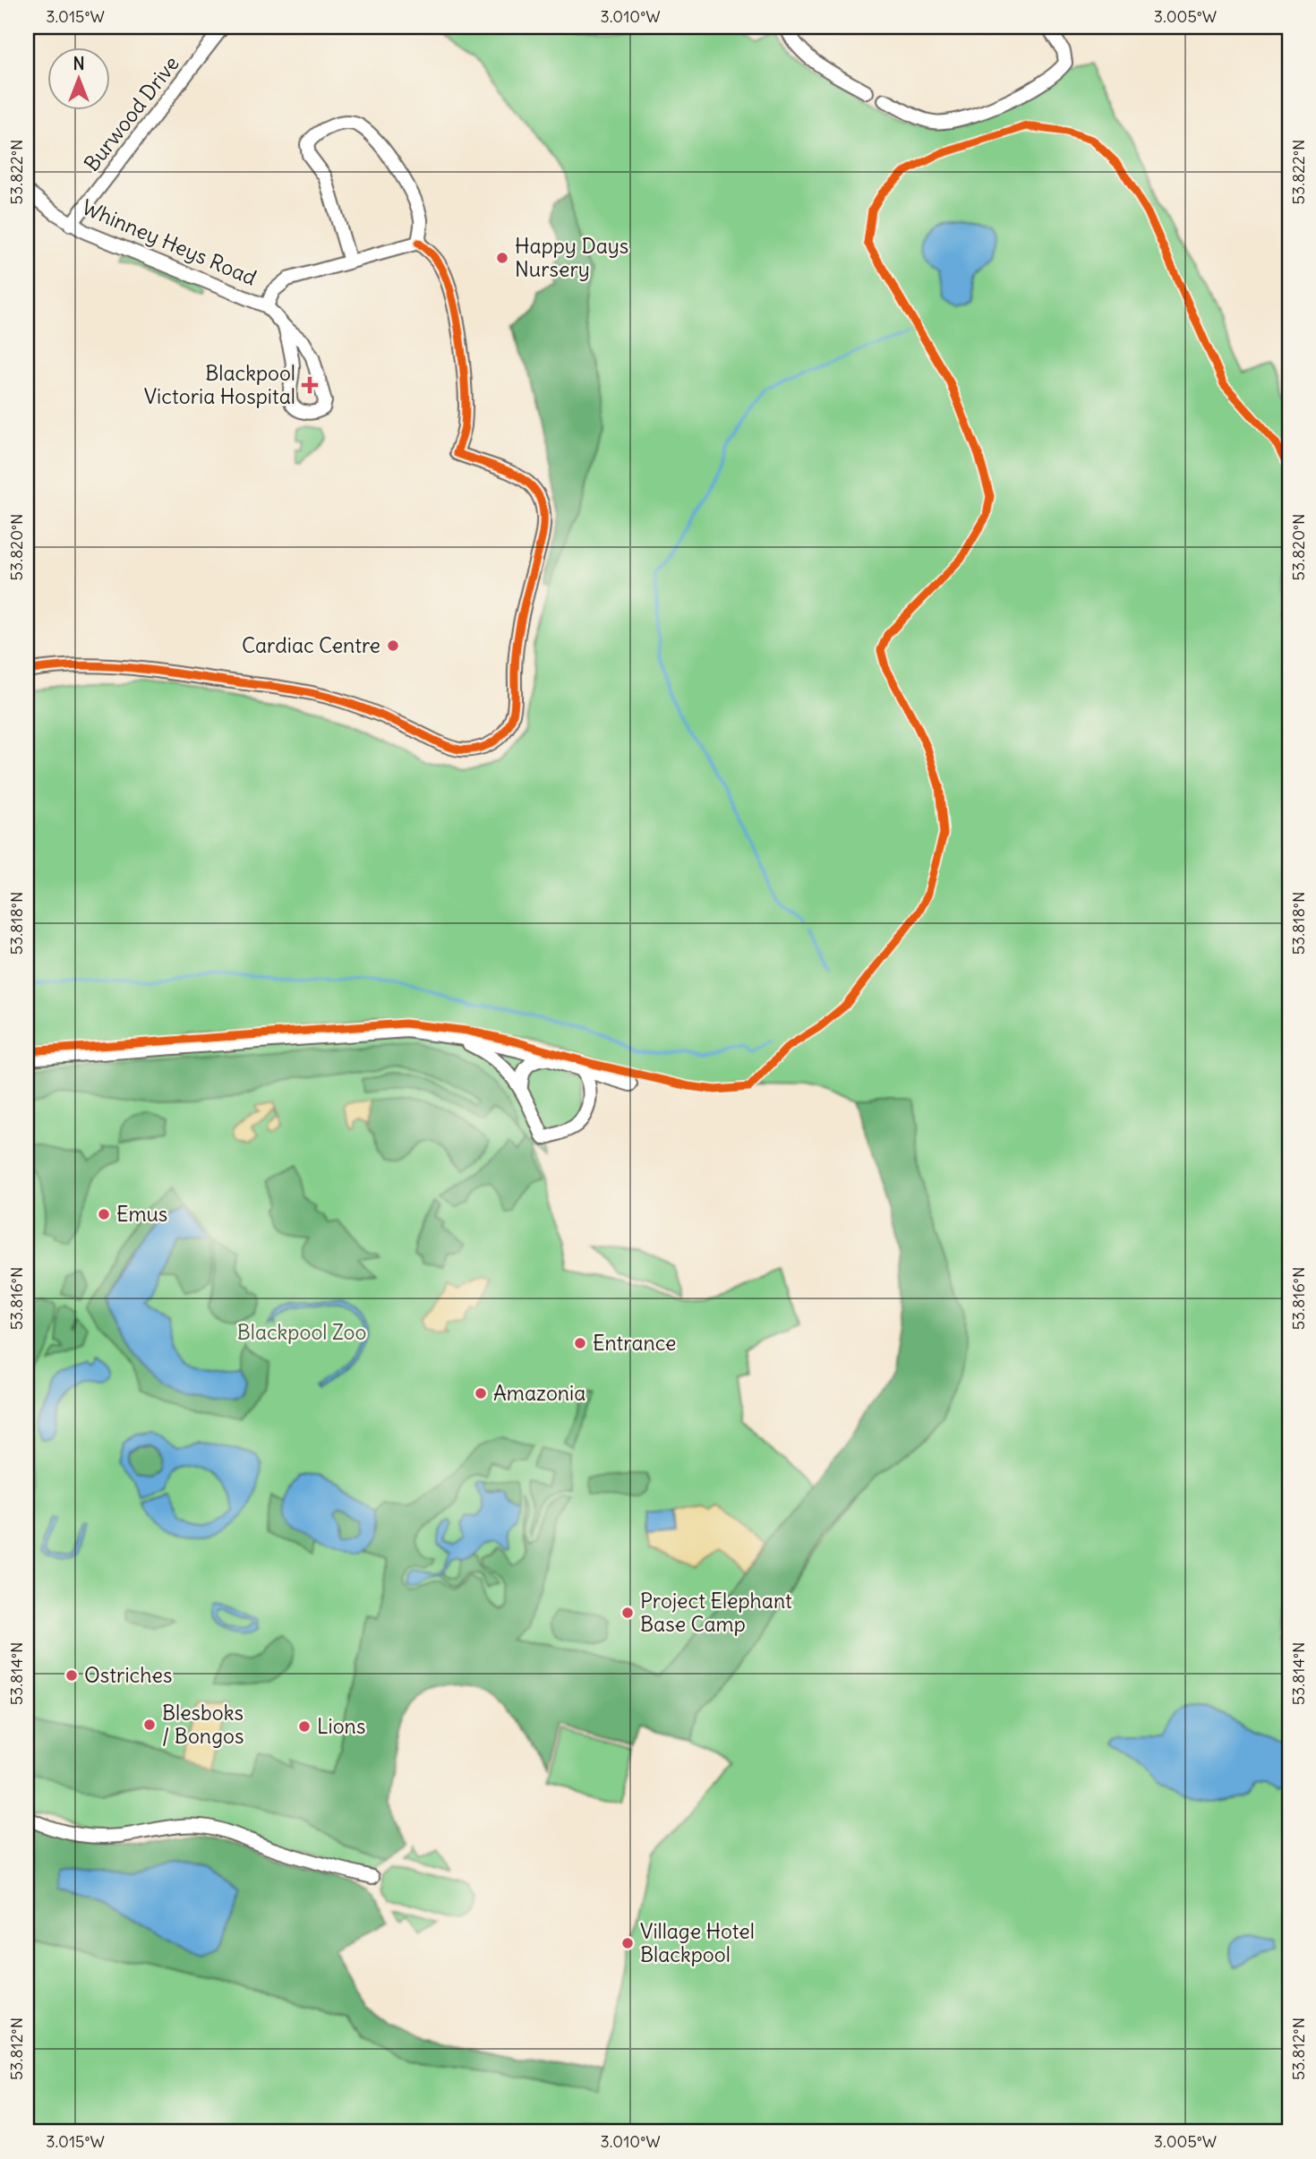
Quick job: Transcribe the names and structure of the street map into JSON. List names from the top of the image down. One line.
{"streets":{"street":["Burwood Drive","Whinney Heys Road"]},"crossings":[["Burwood Drive","Whinney Heys Road"]],"parks":["Blackpool Zoo"],"places":{"other":["Happy Days Nursery","Cardiac Centre","Emus","Entrance","Amazonia","Project Elephant Base Camp","Ostriches","Blesboks / Bongos","Lions","Village Hotel Blackpool"],"health":["Blackpool Victoria Hospital"]},"north":"top","coordinates":["3.015°W","3.010°W","3.005°W","53.822°N","53.820°N","53.818°N","53.816°N","53.814°N","53.812°N"]}
